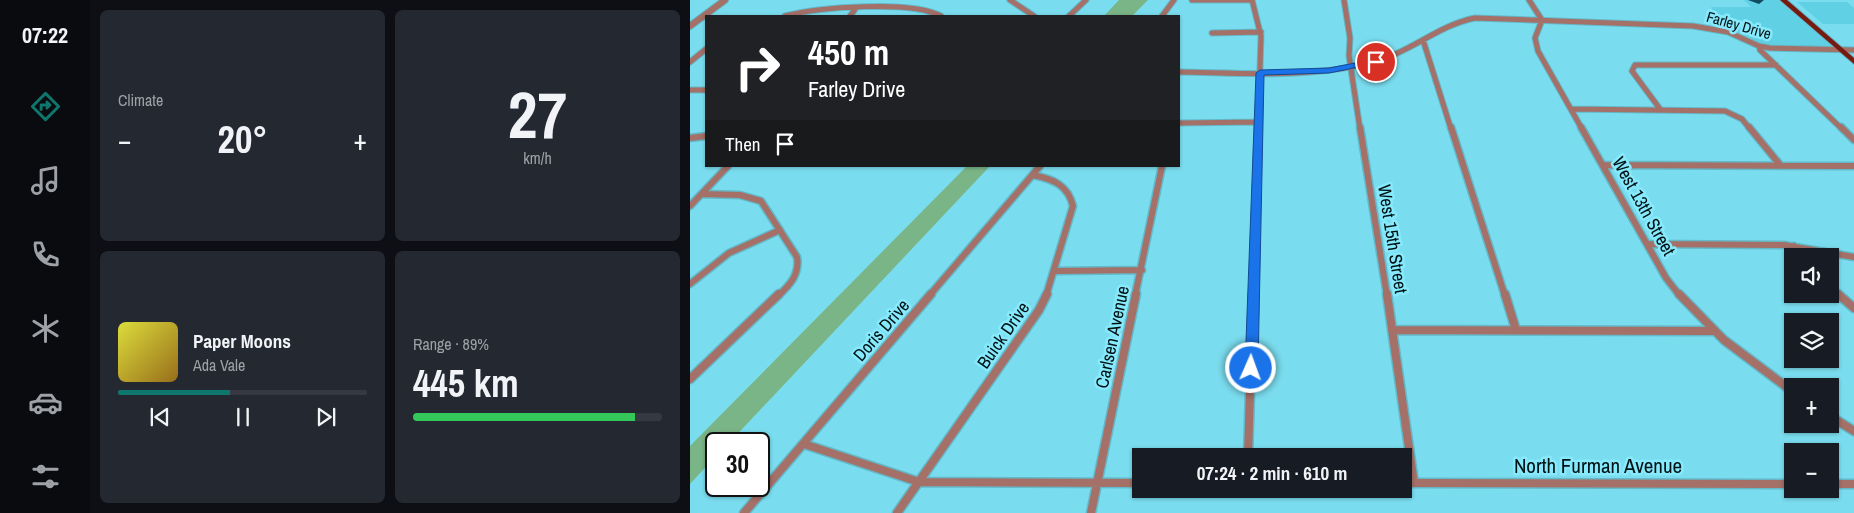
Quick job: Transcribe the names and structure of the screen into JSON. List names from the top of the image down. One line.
{"streets":{"street":["Farley Drive","West 13th Street","West 15th Street","Doris Drive","Buick Drive","Carlsen Avenue","North Furman Avenue"]},"crossings":[["Farley Drive","West 13th Street"],["Farley Drive","West 15th Street"],["Doris Drive","Buick Drive"]],"page":{"tabs":"07:22","tile":["Climate",["27","km/h"],["Range · 89%","445 km"]],"turn":["450 m","Farley Drive"],"heat":["−","20°","+"],"then":"Then","map_buttons":["+","−"],"song":["Paper Moons","Ada Vale"],"limit":"30","trip":"07:24 · 2 min · 610 m"}}
